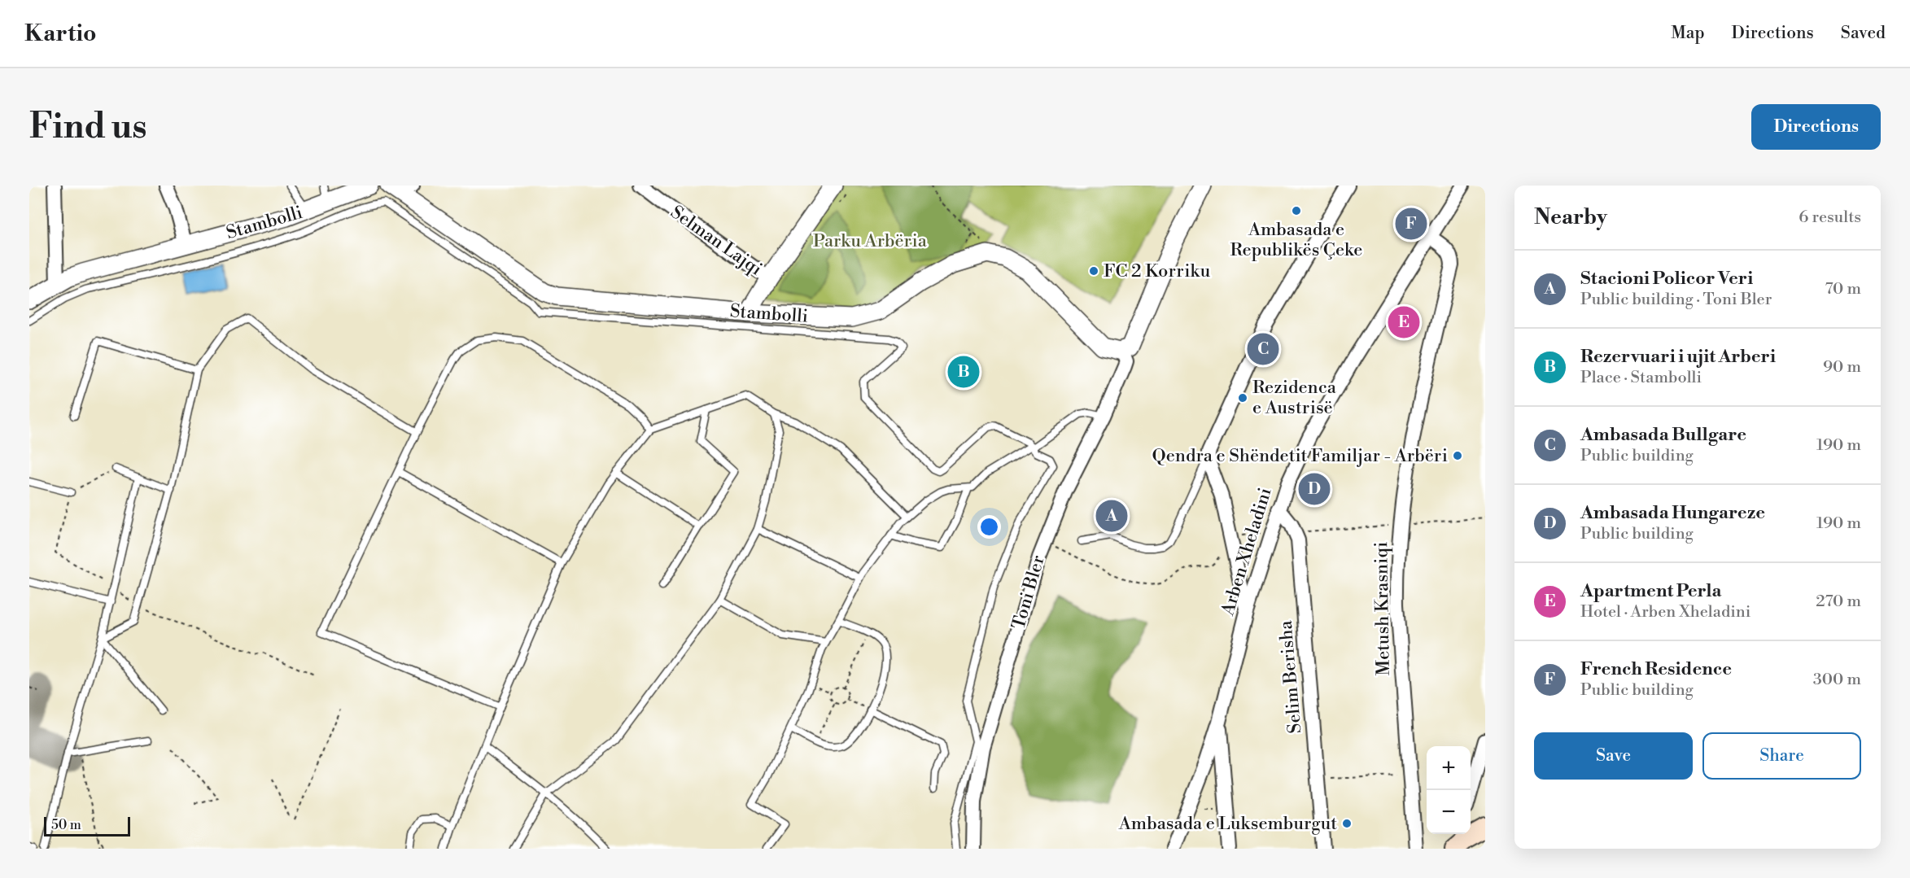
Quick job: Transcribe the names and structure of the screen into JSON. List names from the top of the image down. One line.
{"streets":{"street":["Stambolli","Selman Lajqi","Arben Xheladini","Toni Bler","Metush Krasniqi","Selim Berisha"]},"crossings":[["Stambolli","Selman Lajqi"],["Arben Xheladini","Metush Krasniqi"],["Arben Xheladini","Selim Berisha"]],"parks":["Parku Arbëria"],"places":["Ambasada e Republikës Çeke","FC 2 Korriku","Rezidenca e Austrisë","Qendra e Shëndetit Familjar - Arbëri","Ambasada e Luksemburgut"],"scale_bar":"50 m","page":{"header":"Kartio","nav":["Map","Directions","Saved"],"buttons":["Directions",["Save","Share"]],"title":"Find us","heading":["Nearby","6 results"],"pins":["F","E","C","B","D","A"],"list":[{"mark":"A","name":"Stacioni Policor Veri","note":"Public building · Toni Bler","value":"70 m"},{"mark":"B","name":"Rezervuari i ujit Arberi","note":"Place · Stambolli","value":"90 m"},{"mark":"C","name":"Ambasada Bullgare","note":"Public building","value":"190 m"},{"mark":"D","name":"Ambasada Hungareze","note":"Public building","value":"190 m"},{"mark":"E","name":"Apartment Perla","note":"Hotel · Arben Xheladini","value":"270 m"},{"mark":"F","name":"French Residence","note":"Public building","value":"300 m"}],"map_buttons":["+","−"],"scale":"50 m"}}
